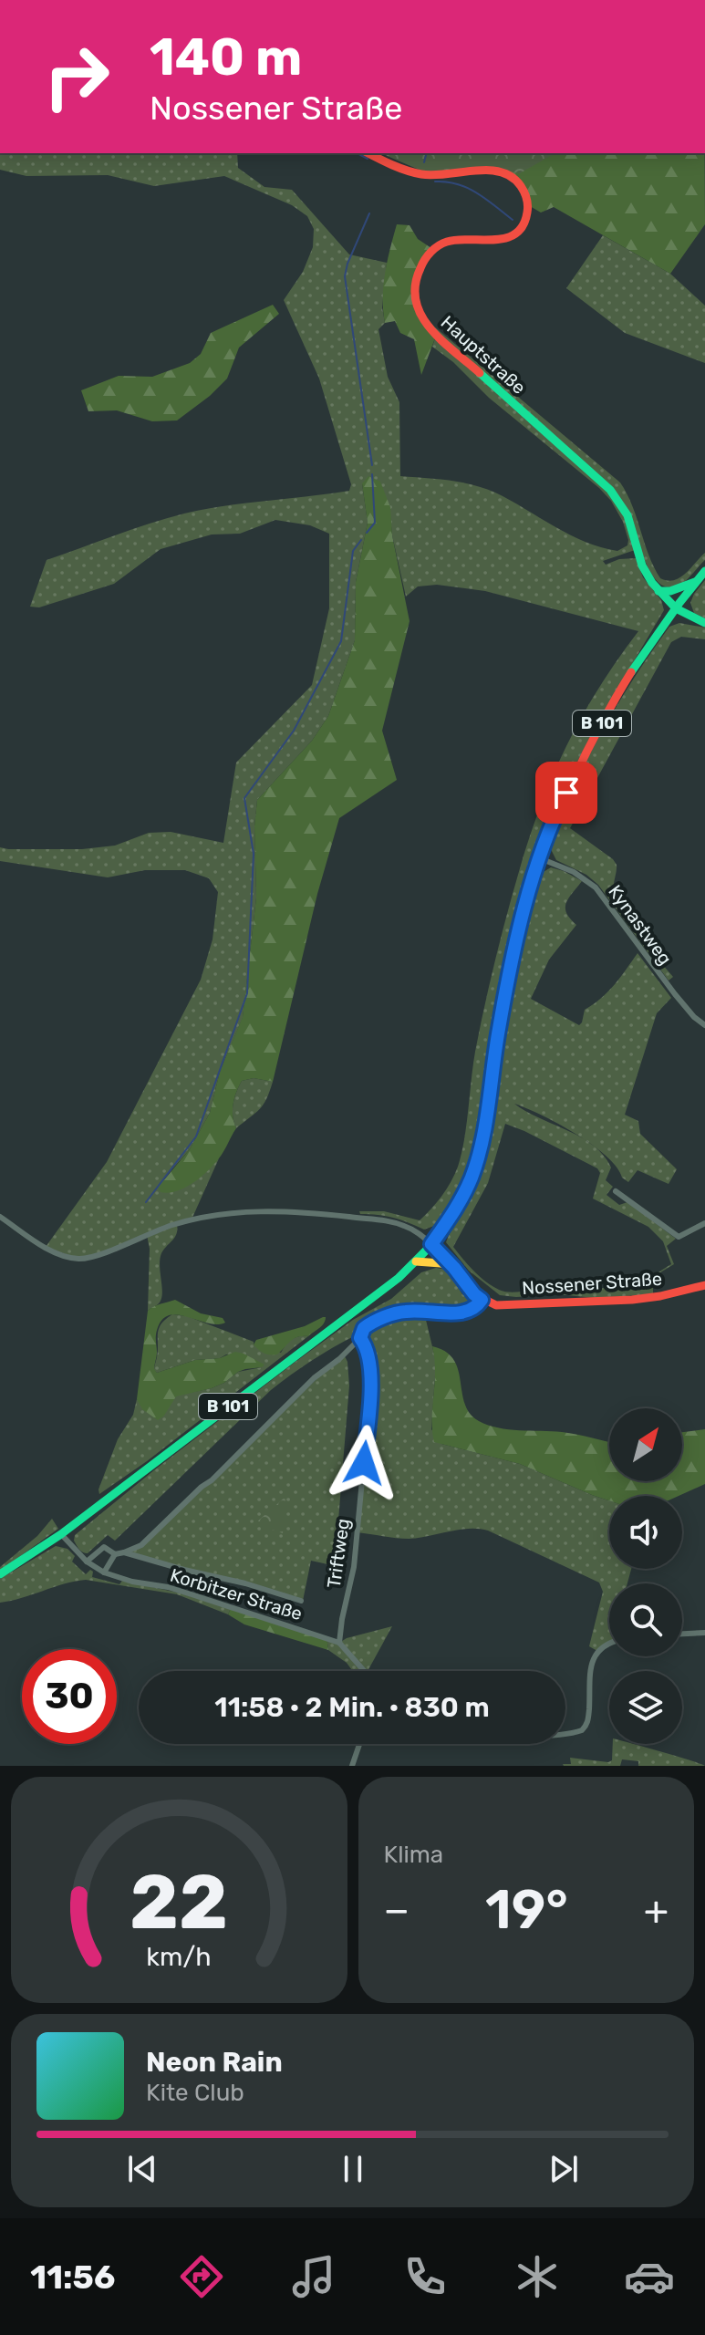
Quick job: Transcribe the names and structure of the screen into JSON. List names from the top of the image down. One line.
{"streets":{"main road":["Hauptstraße","B 101","Nossener Straße"],"street":["Kynastweg","Triftweg","Korbitzer Straße"]},"crossings":[["Hauptstraße","B 101"],["B 101","Kynastweg"],["B 101","Korbitzer Straße"],["Nossener Straße","Triftweg"],["Triftweg","Korbitzer Straße"]],"north":"top right","page":{"turn":["140 m","Nossener Straße"],"limit":"30","trip":"11:58 · 2 Min. · 830 m","tile":"Klima","heat":["−","19°","+"],"song":["Neon Rain","Kite Club"],"tabs":"11:56","gauge":["22","km/h"]}}
